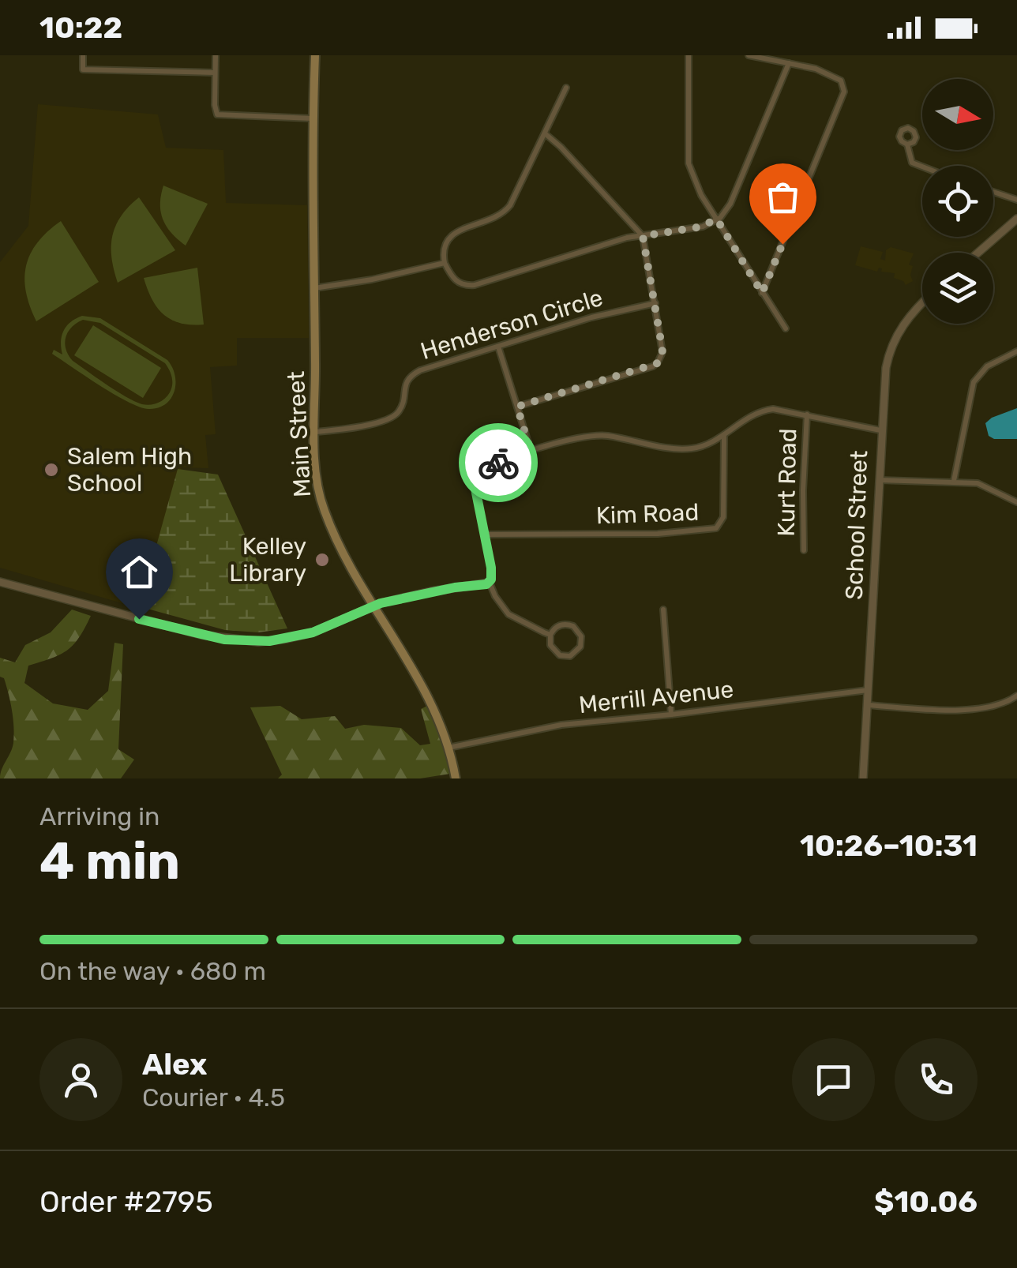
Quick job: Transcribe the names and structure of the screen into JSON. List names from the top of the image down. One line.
{"streets":{"main road":["Main Street"],"street":["Henderson Circle","Kurt Road","Kim Road","School Street","Merrill Avenue"]},"crossings":[["Henderson Circle","Main Street"],["Main Street","Merrill Avenue"],["School Street","Merrill Avenue"]],"places":["Salem High School","Kelley Library"],"north":"right","page":{"status":"10:22","heading":["4 min","Arriving in","10:26–10:31"],"panel":["Alex","Courier · 4.5","Order #2795","$10.06"],"bar":"On the way · 680 m"}}
